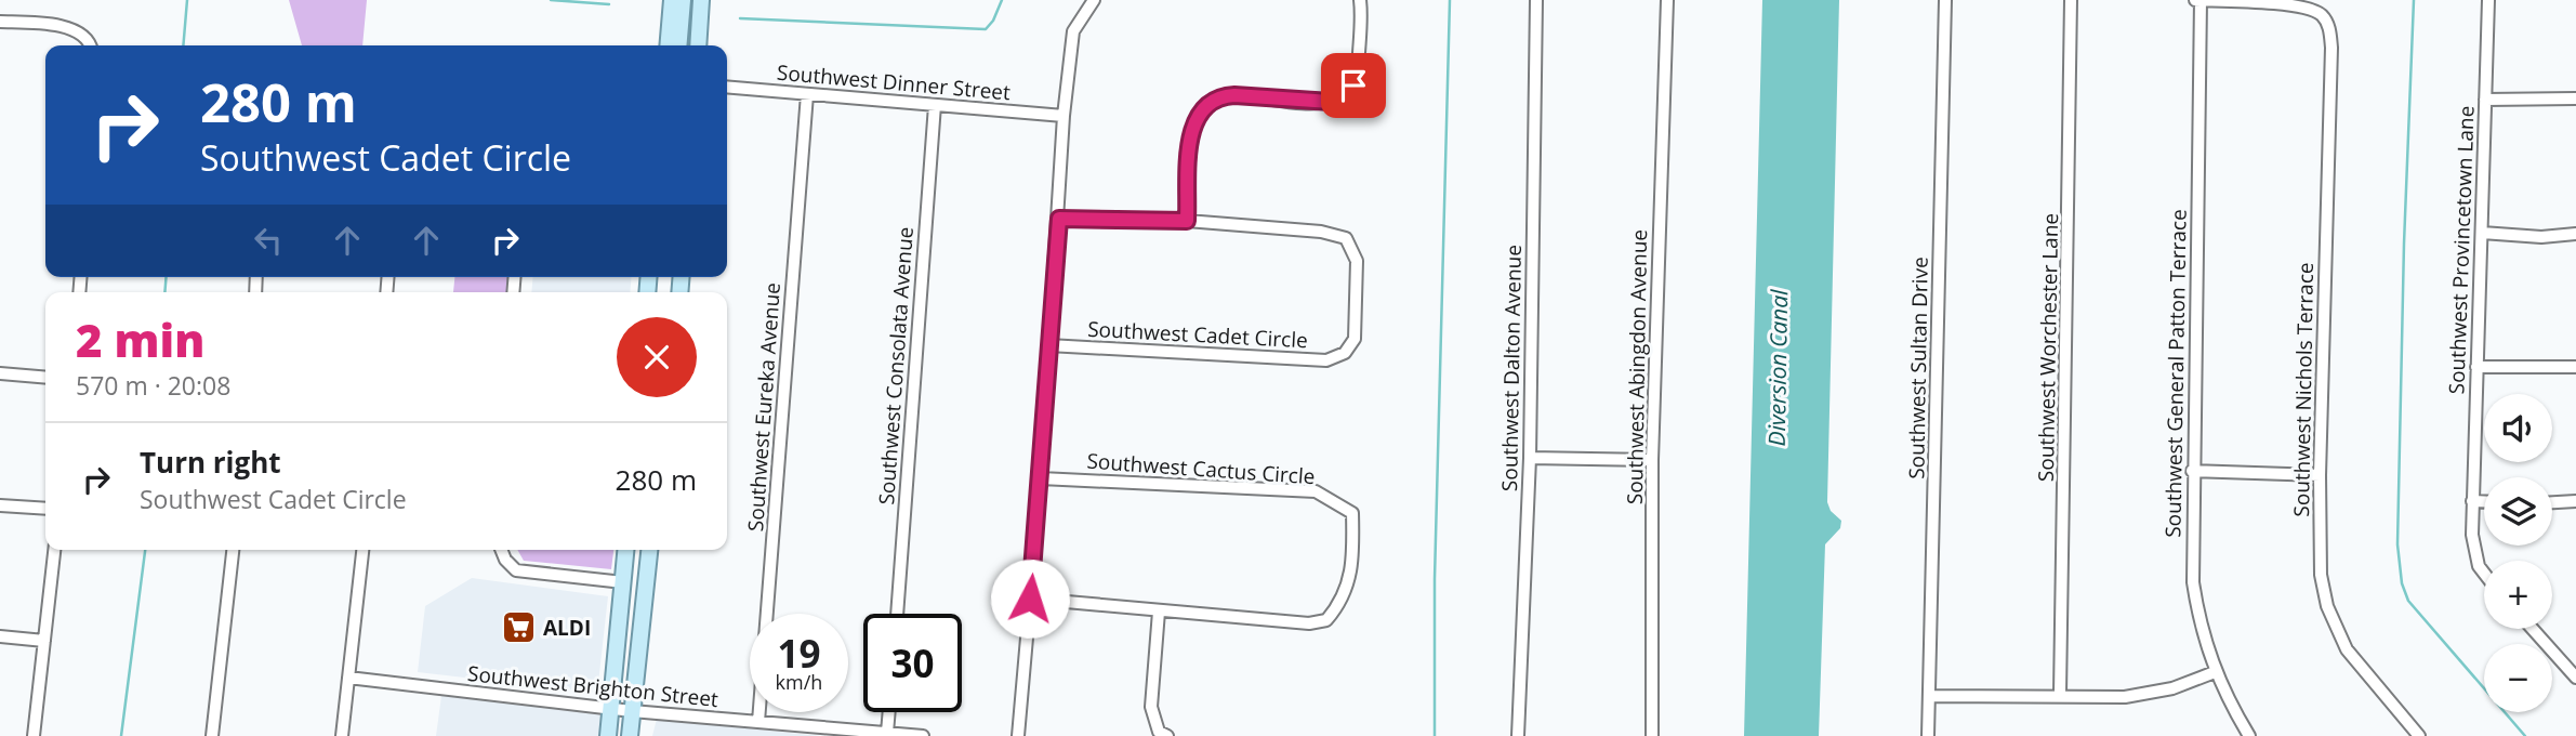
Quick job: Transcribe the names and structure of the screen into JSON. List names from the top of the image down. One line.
{"streets":{"street":["Southwest Dinner Street","Southwest Provincetown Lane","Southwest Cadet Circle","Southwest Worchester Lane","Southwest Consolata Avenue","Southwest Abingdon Avenue","Southwest Dalton Avenue","Southwest Sultan Drive","Southwest General Patton Terrace","Southwest Nichols Terrace","Southwest Eureka Avenue","Southwest Cactus Circle","Southwest Brighton Street"]},"crossings":[["Southwest Dinner Street","Southwest Consolata Avenue"],["Southwest Dinner Street","Southwest Eureka Avenue"],["Southwest General Patton Terrace","Southwest Nichols Terrace"],["Southwest Eureka Avenue","Southwest Brighton Street"]],"water":["Diversion Canal"],"places":{"supermarket":["ALDI"]},"page":{"turn":["280 m","Southwest Cadet Circle"],"heading":["2 min","570 m · 20:08"],"map_buttons":["+","−"],"list":[{"name":"Turn right","note":"Southwest Cadet Circle","value":"280 m"}],"speed":"19 km/h","limit":"30"}}
